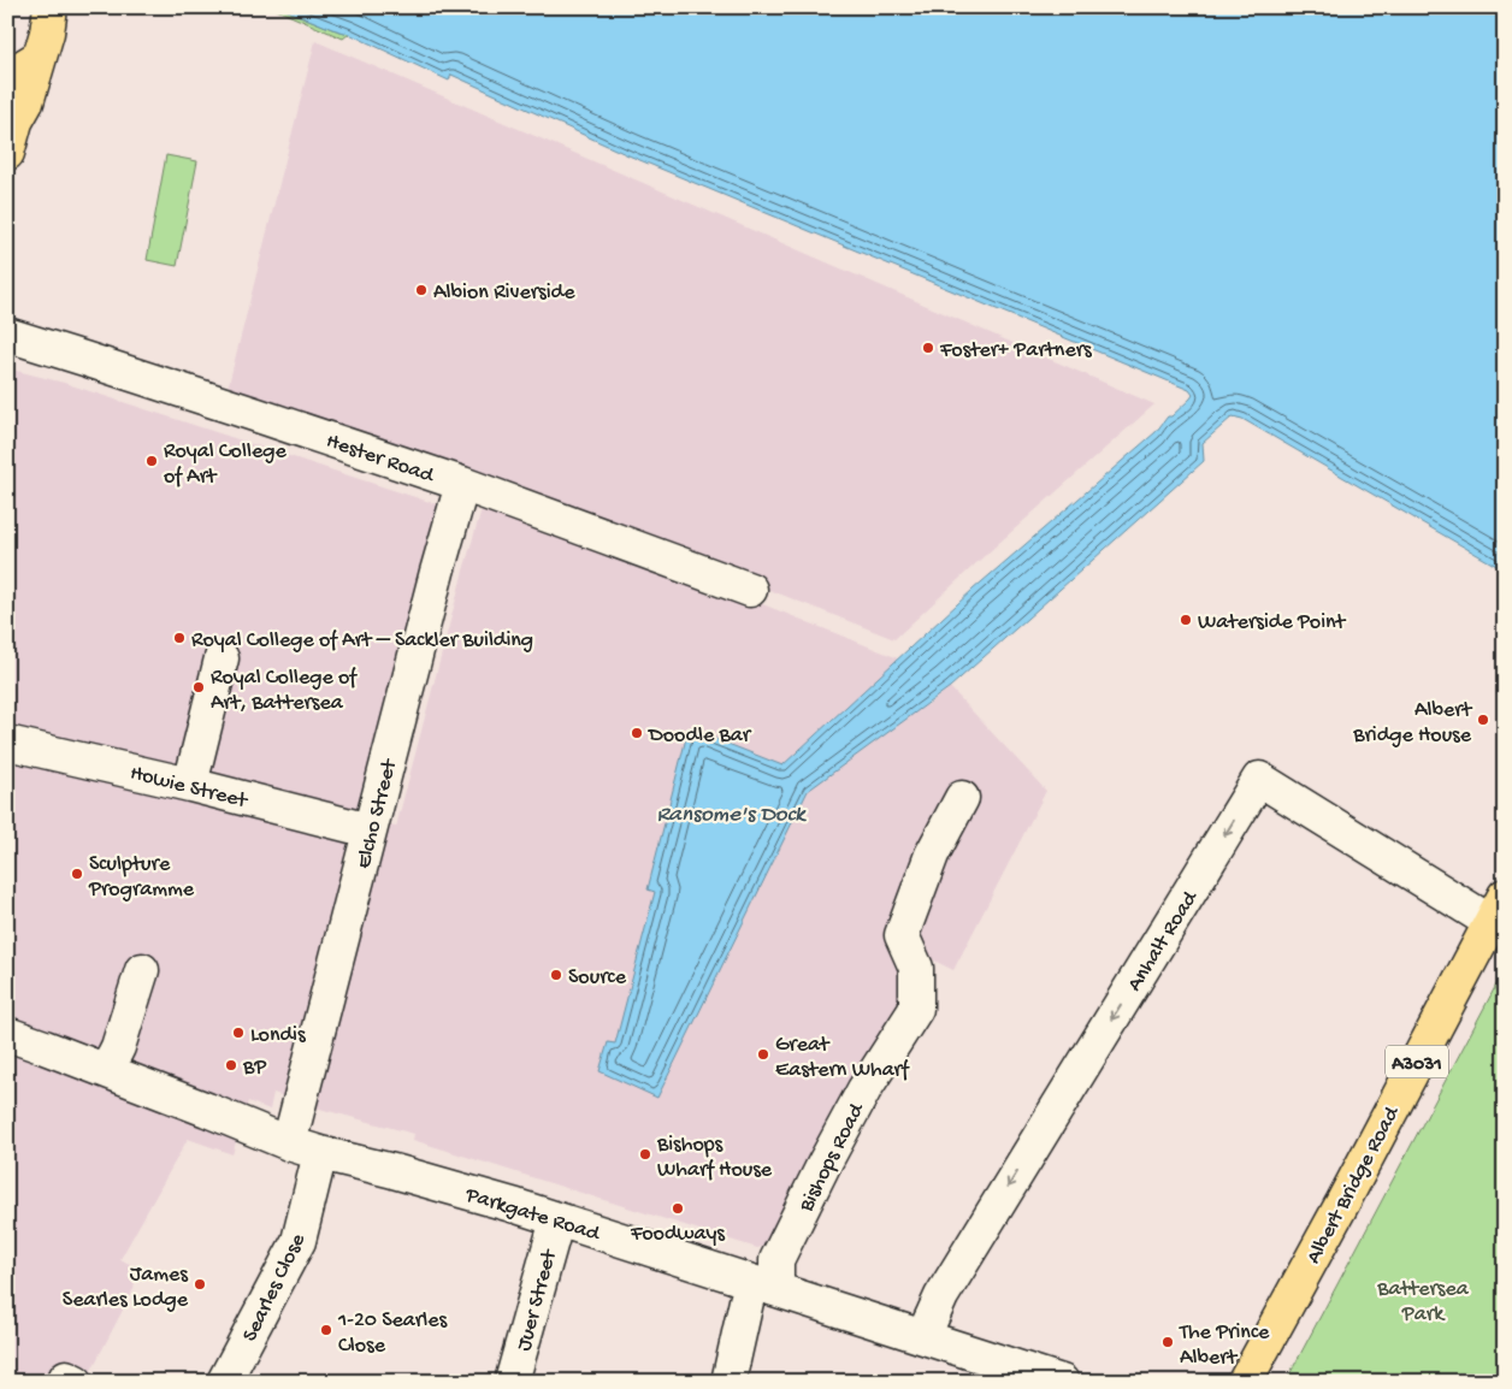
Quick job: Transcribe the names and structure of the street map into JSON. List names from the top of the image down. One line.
{"streets":{"main road":["A3031","Albert Bridge Road"],"street":["Hester Road","Howie Street","Elcho Street","Anhalt Road","Bishops Road","Parkgate Road","Searles Close","Juer Street"]},"crossings":[["Hester Road","Elcho Street"],["Howie Street","Elcho Street"],["Elcho Street","Parkgate Road"],["Anhalt Road","Albert Bridge Road"],["Anhalt Road","Parkgate Road"],["Bishops Road","Parkgate Road"],["Parkgate Road","Searles Close"],["Parkgate Road","Juer Street"]],"water":["Ransome's Dock"],"parks":["Battersea Park"],"places":["Albion Riverside","Foster+ Partners","Royal College of Art","Waterside Point","Royal College of Art – Sackler Building","Royal College of Art, Battersea","Albert Bridge House","Doodle Bar","Sculpture Programme","Source","Londis","Great Eastern Wharf","BP","Bishops Wharf House","Foodways","James Searles Lodge","1-20 Searles Close","The Prince Albert"]}
